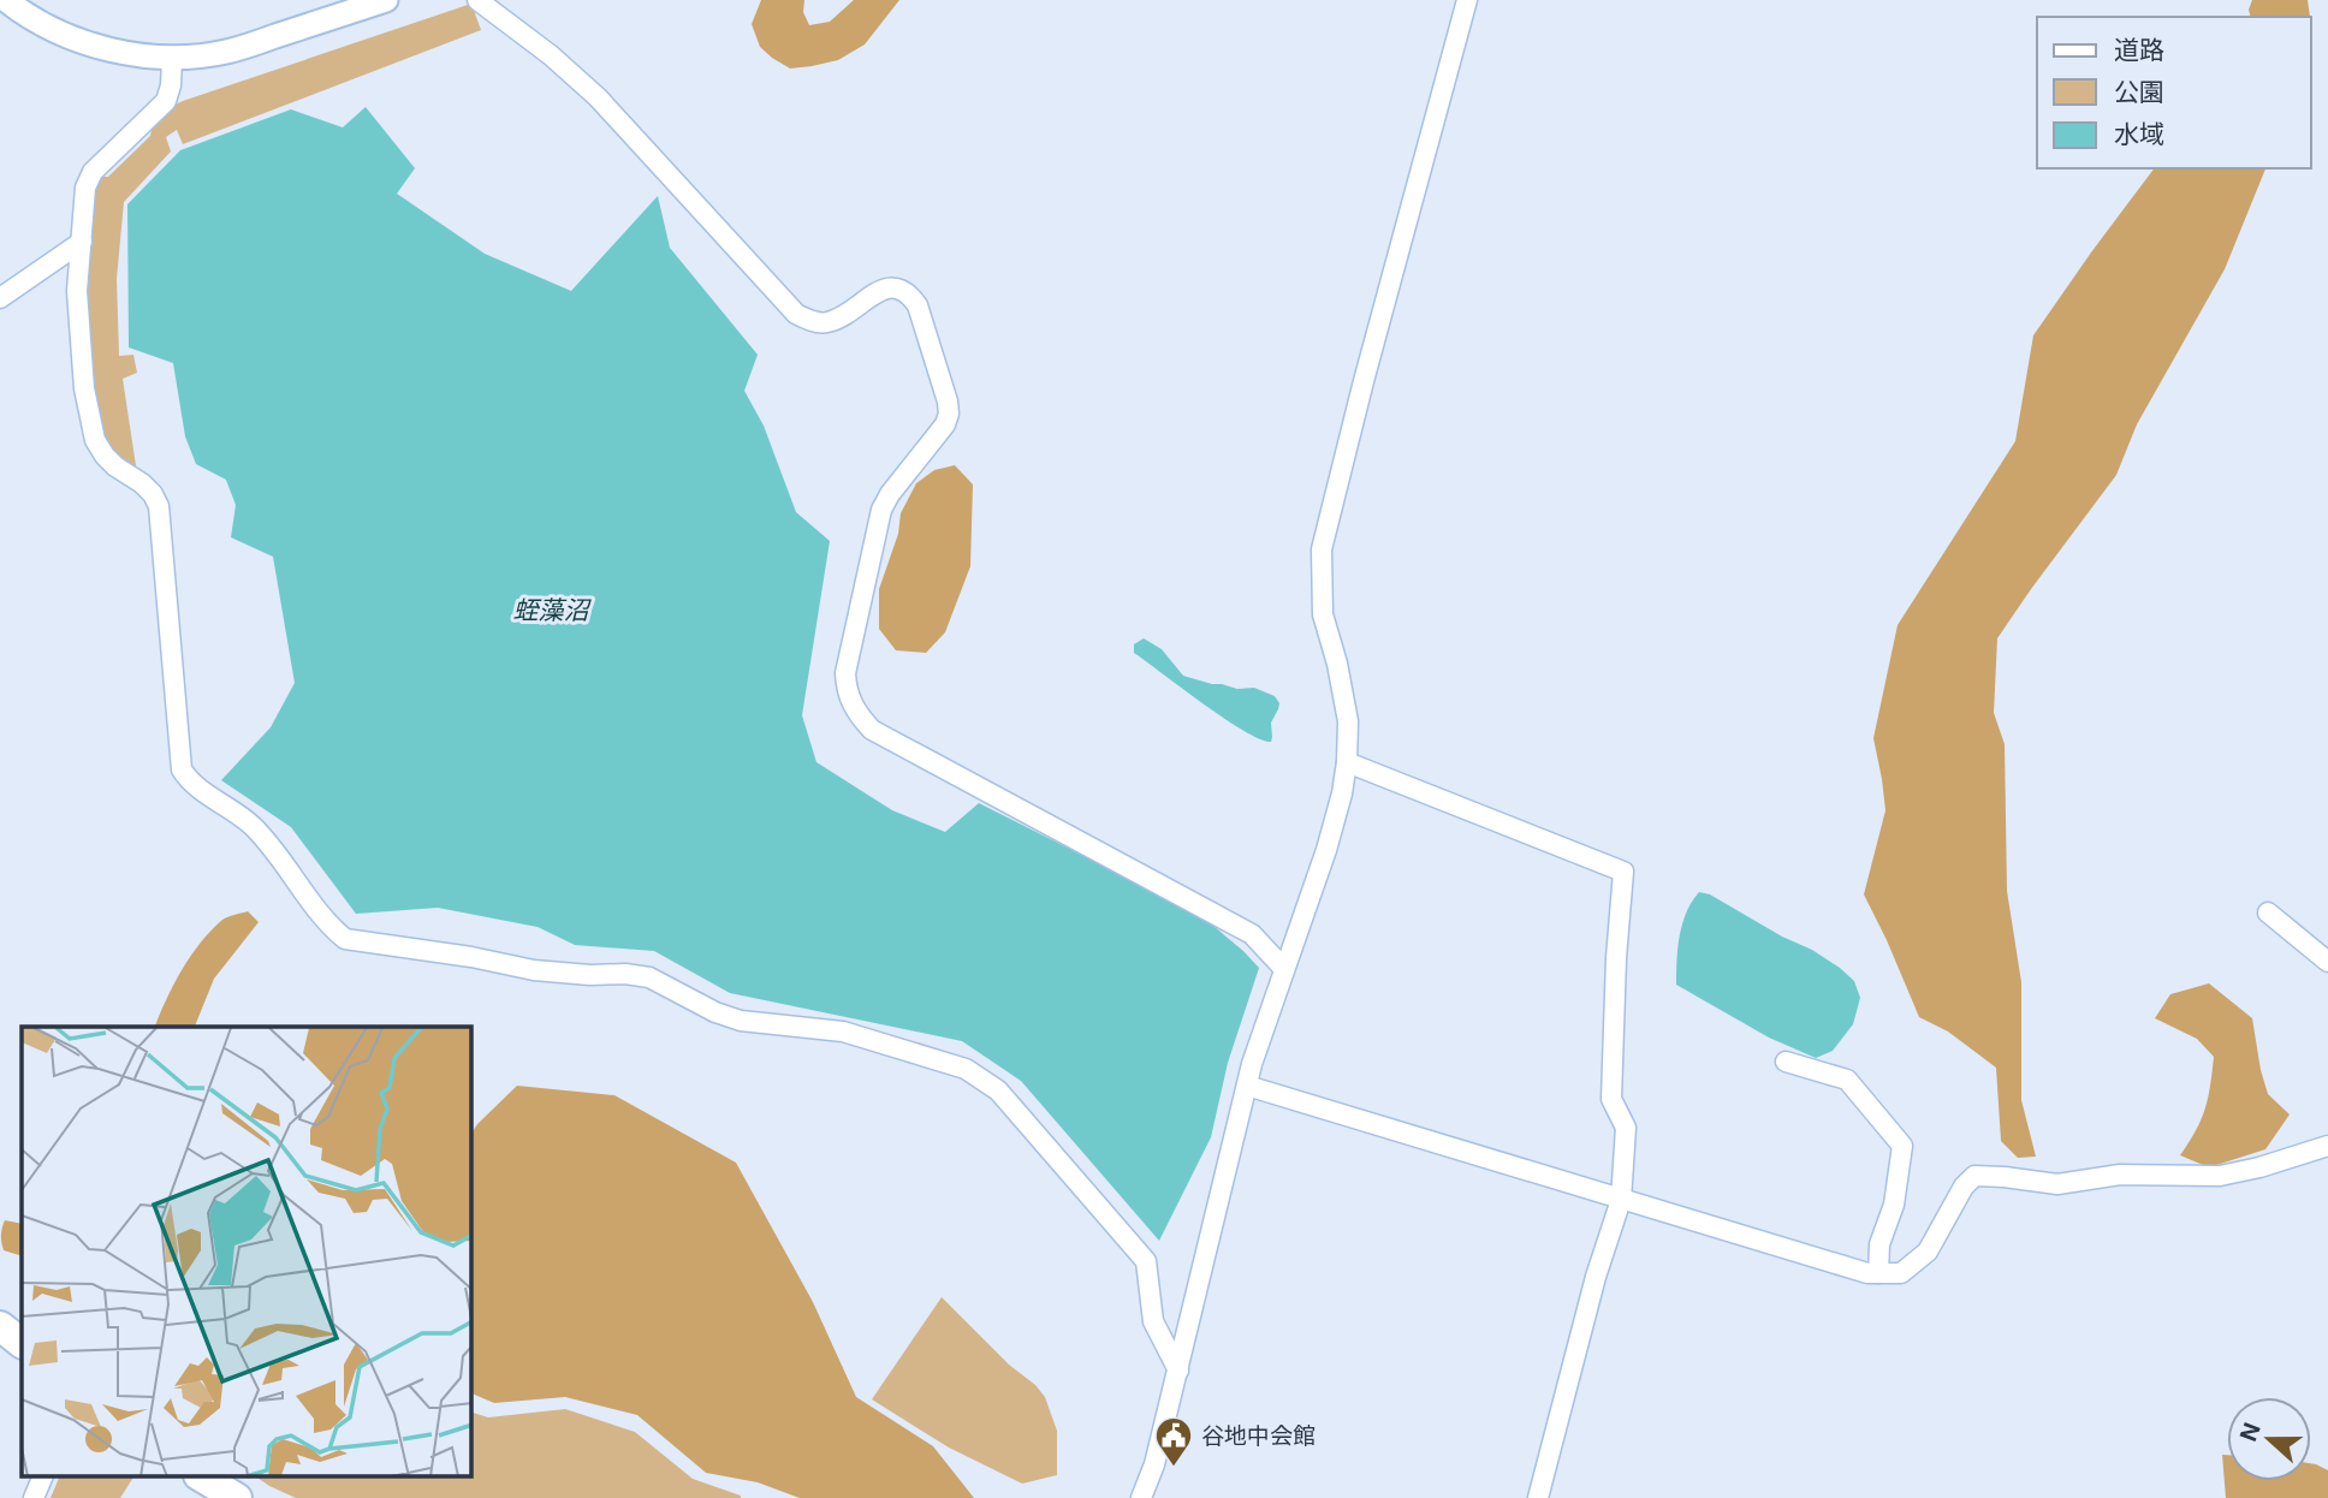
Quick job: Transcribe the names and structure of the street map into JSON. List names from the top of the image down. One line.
{"water":["蛭藻沼"],"places":{"public building":["谷地中会館"]},"legend":["道路","公園","水域"],"north":"left"}
